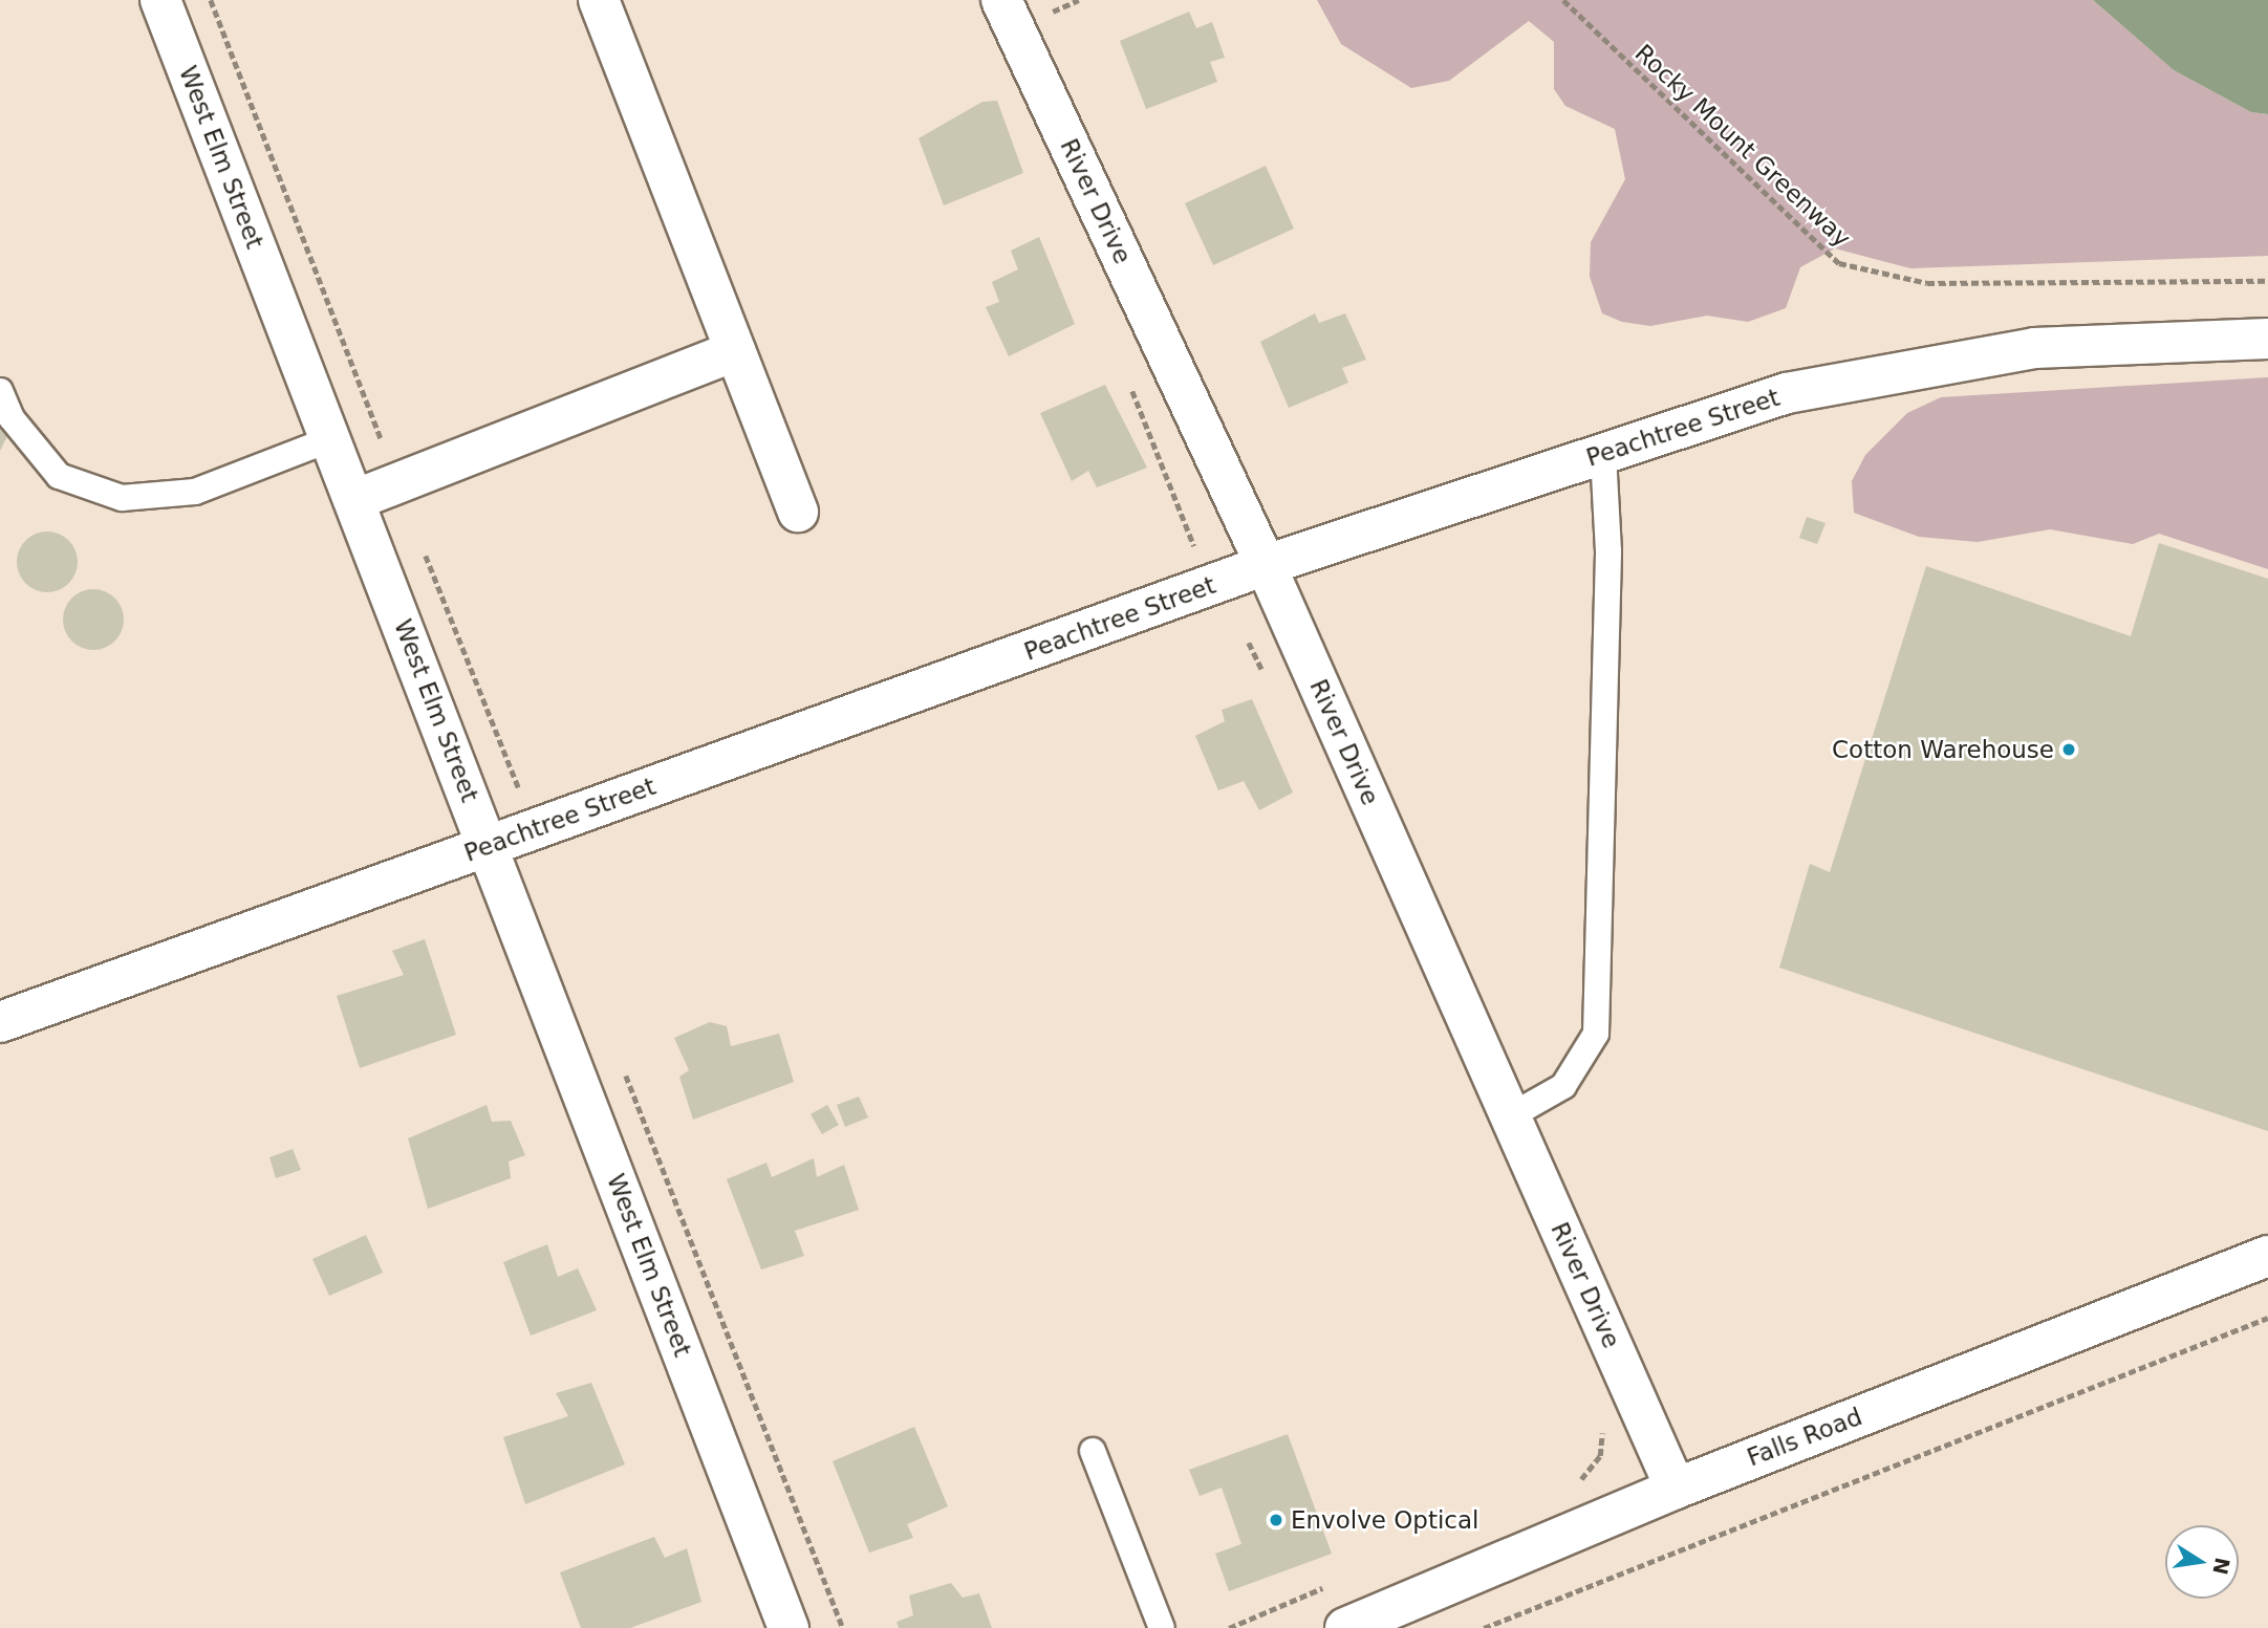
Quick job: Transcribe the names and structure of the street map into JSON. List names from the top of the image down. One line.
{"streets":{"street":["West Elm Street","River Drive","Peachtree Street","Falls Road"],"path":["Rocky Mount Greenway"]},"crossings":[["West Elm Street","Peachtree Street"],["River Drive","Peachtree Street"],["River Drive","Falls Road"]],"places":["Cotton Warehouse","Envolve Optical"],"north":"right"}
